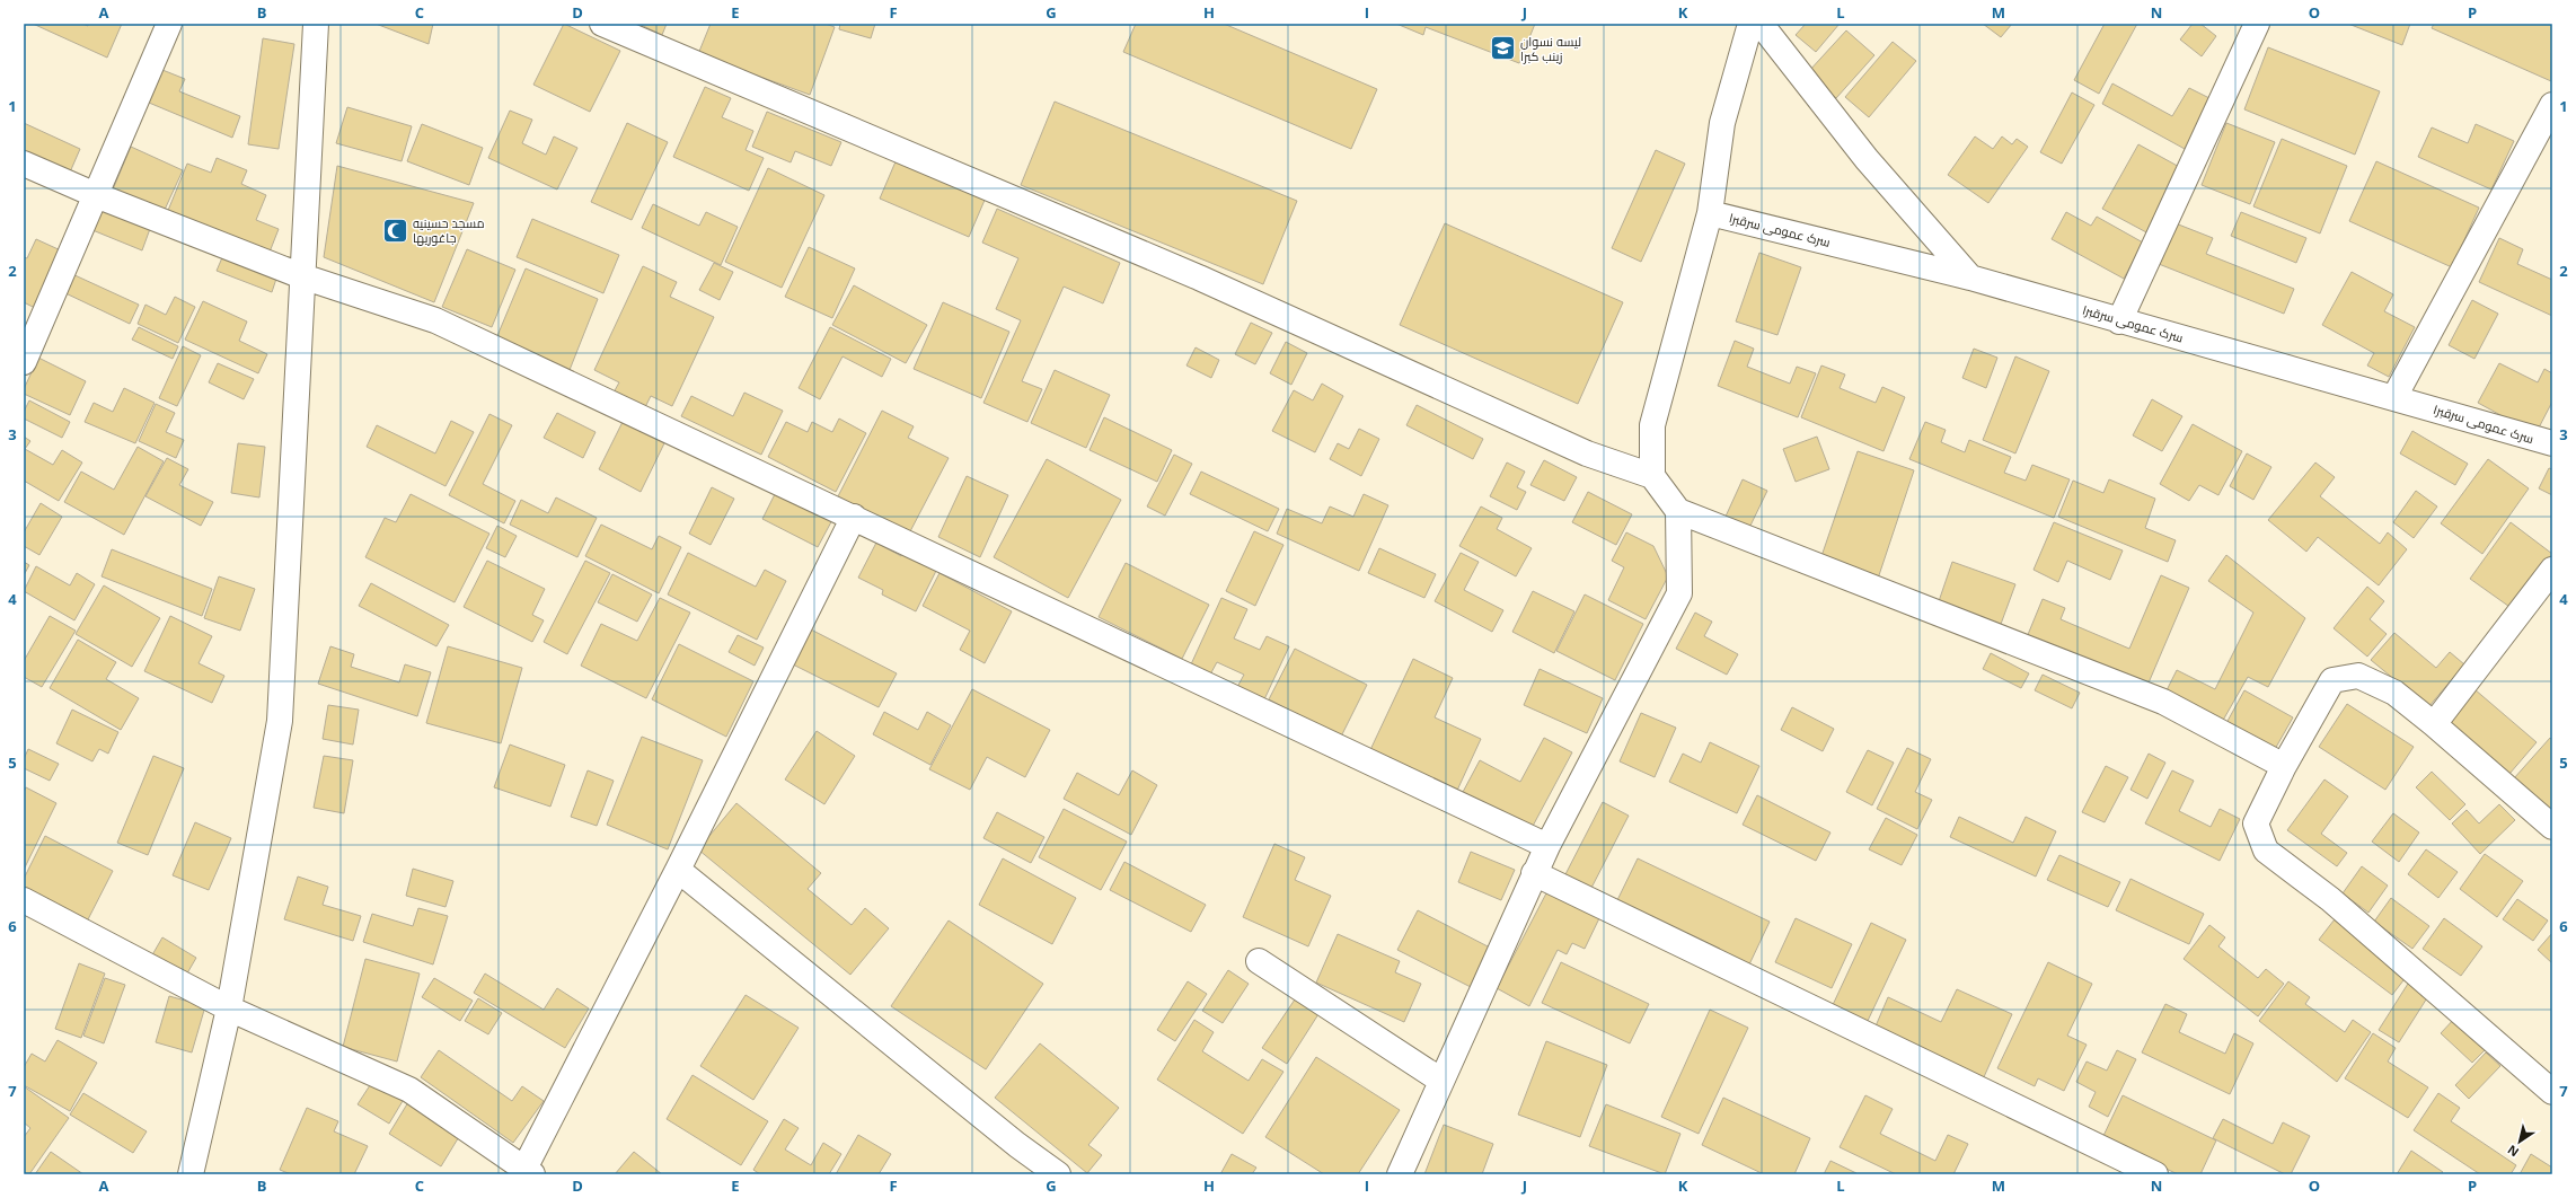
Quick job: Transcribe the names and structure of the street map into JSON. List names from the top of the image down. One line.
{"streets":{"street":["سرک عمومی سرقبرا"]},"places":{"school or university":["لیسه نسوان زینب کبرا"],"mosque":["مسجد حسینیه جاغوریها"]},"north":"bottom left","grid":{"columns":["A","B","C","D","E","F","G","H","I","J","K","L","M","N","O","P"],"rows":["1","2","3","4","5","6","7"]}}
